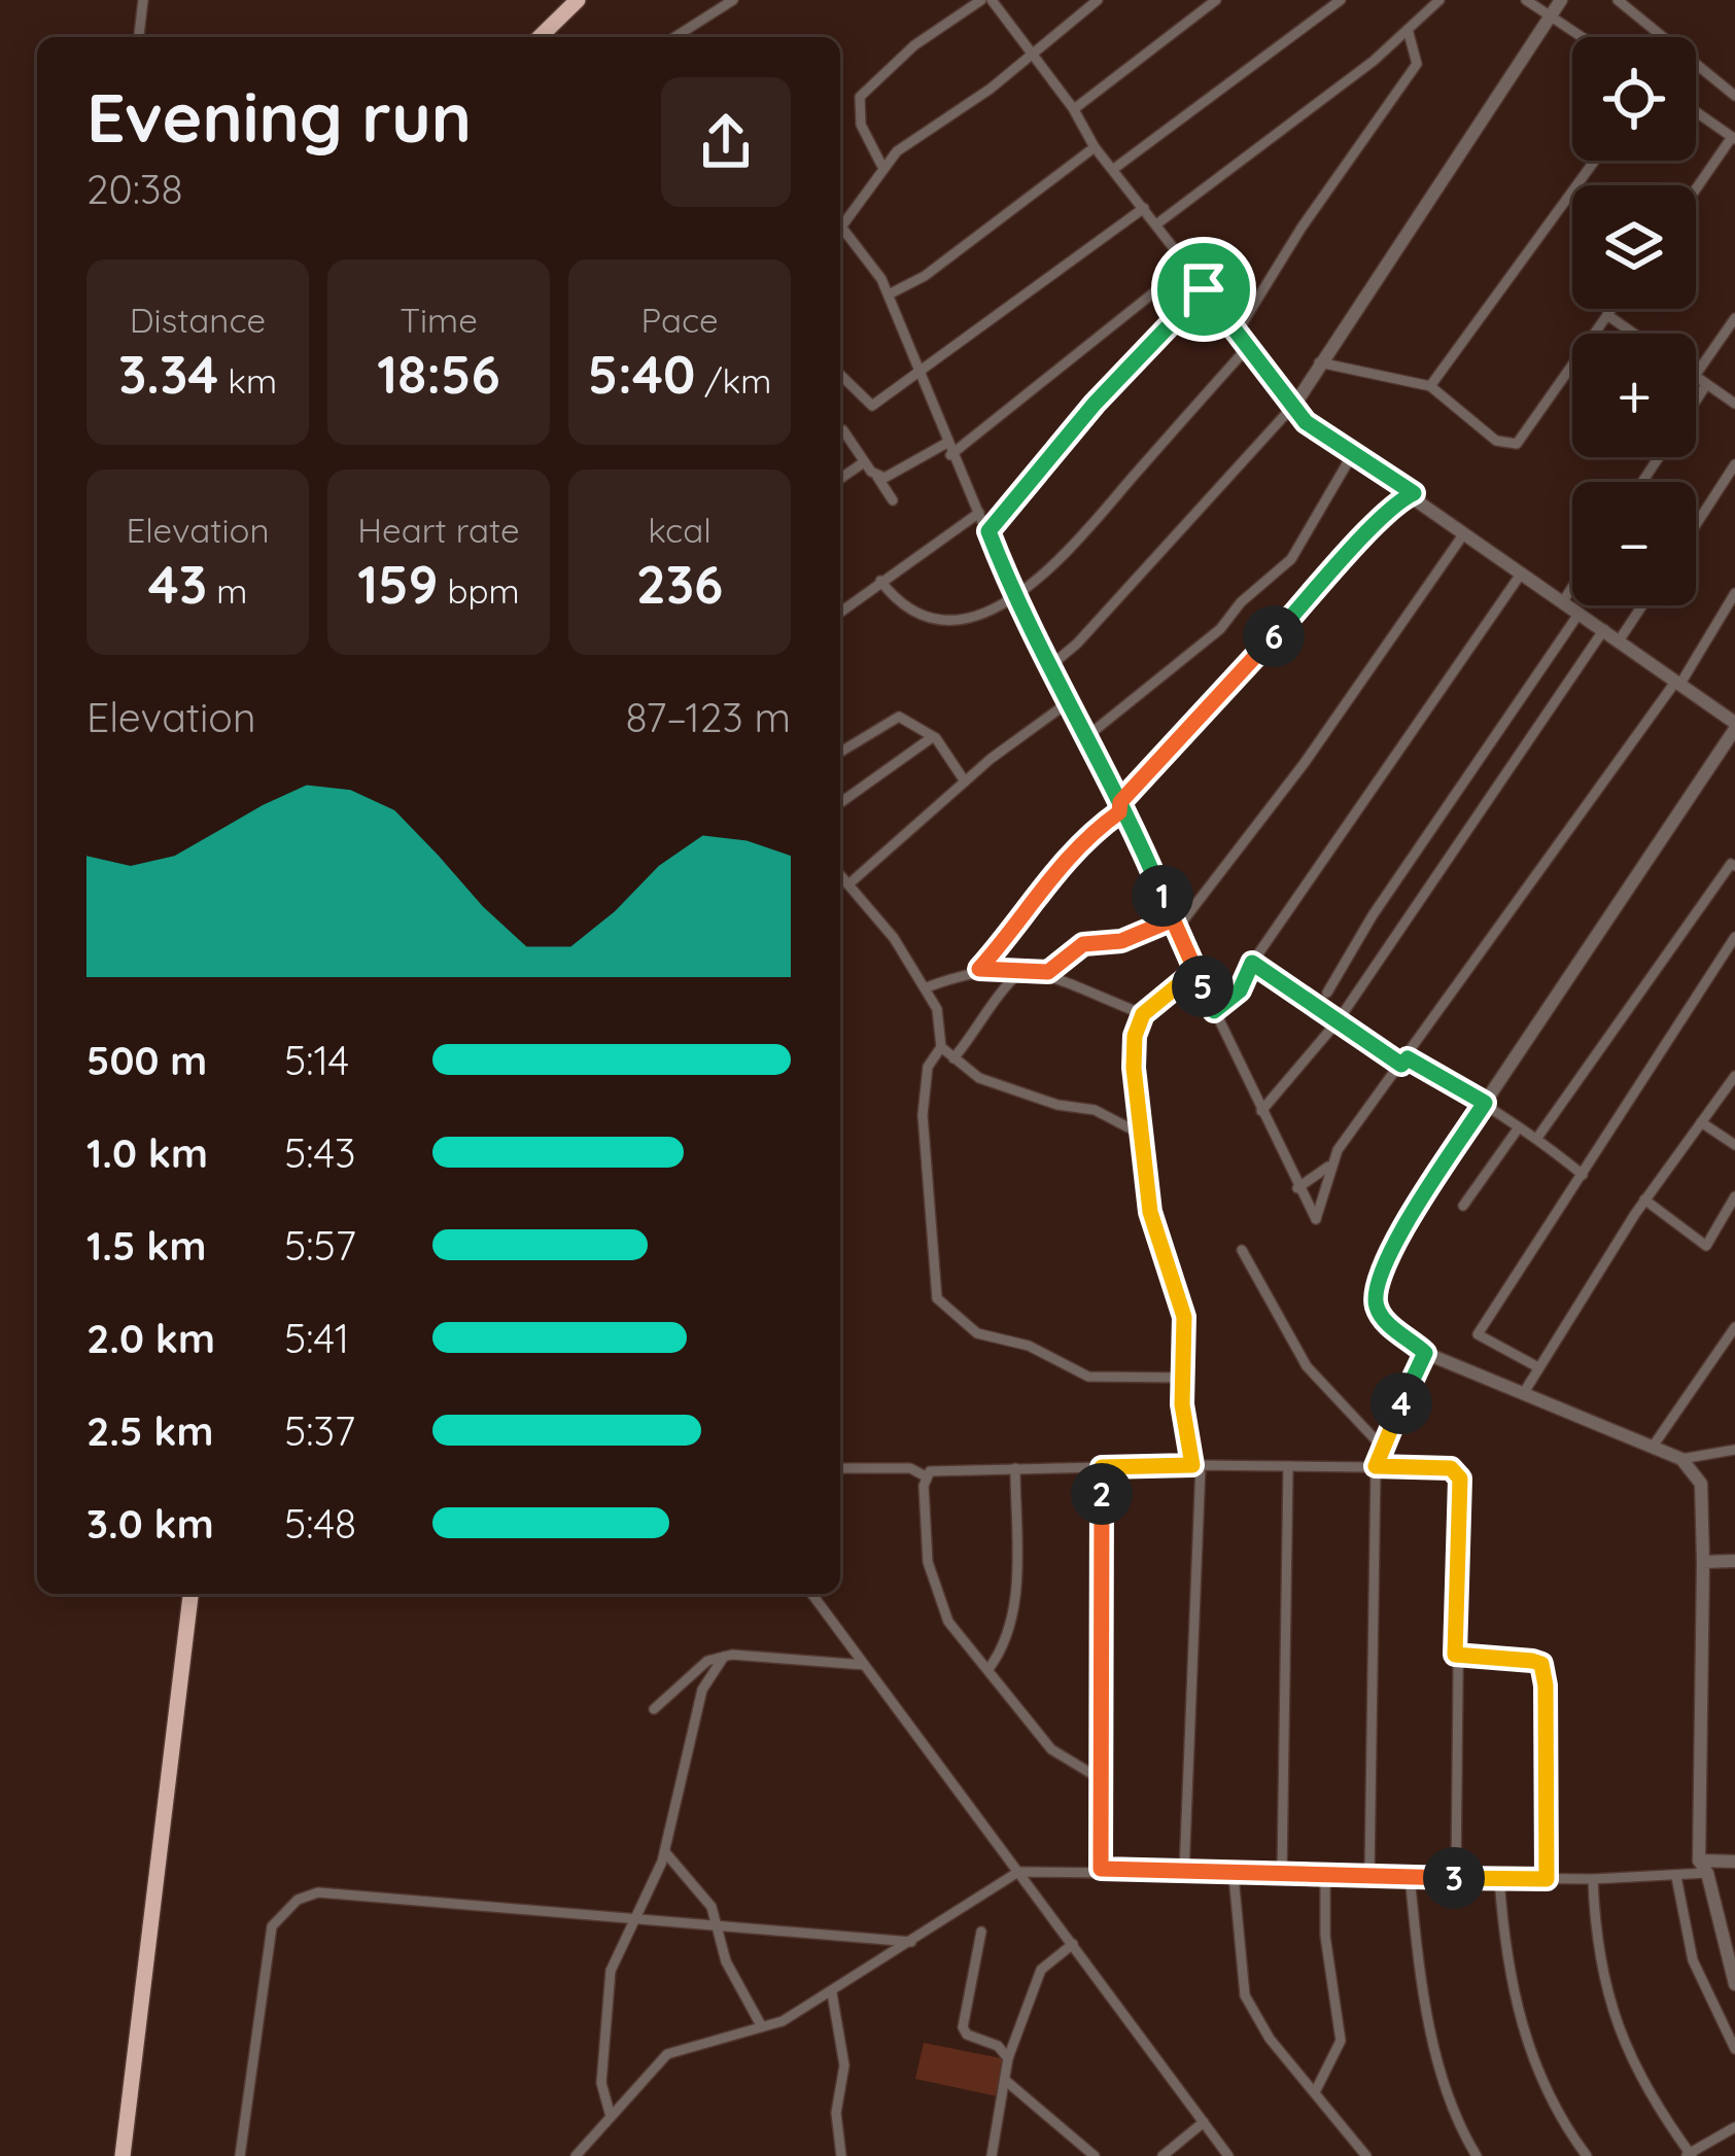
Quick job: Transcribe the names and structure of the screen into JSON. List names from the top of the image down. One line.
{"page":{"map_buttons":["+","−"],"heading":["Evening run","20:38"],"stats":[["Distance","3.34 km"],["Time","18:56"],["Pace","5:40 /km"],["Elevation","43 m"],["Heart rate","159 bpm"],["kcal","236"]],"pins":["6","1","5","4","2","3"],"chart":["Elevation","87–123 m"],"list":[{"name":"500 m","note":"5:14"},{"name":"1.0 km","note":"5:43"},{"name":"1.5 km","note":"5:57"},{"name":"2.0 km","note":"5:41"},{"name":"2.5 km","note":"5:37"},{"name":"3.0 km","note":"5:48"}]}}
